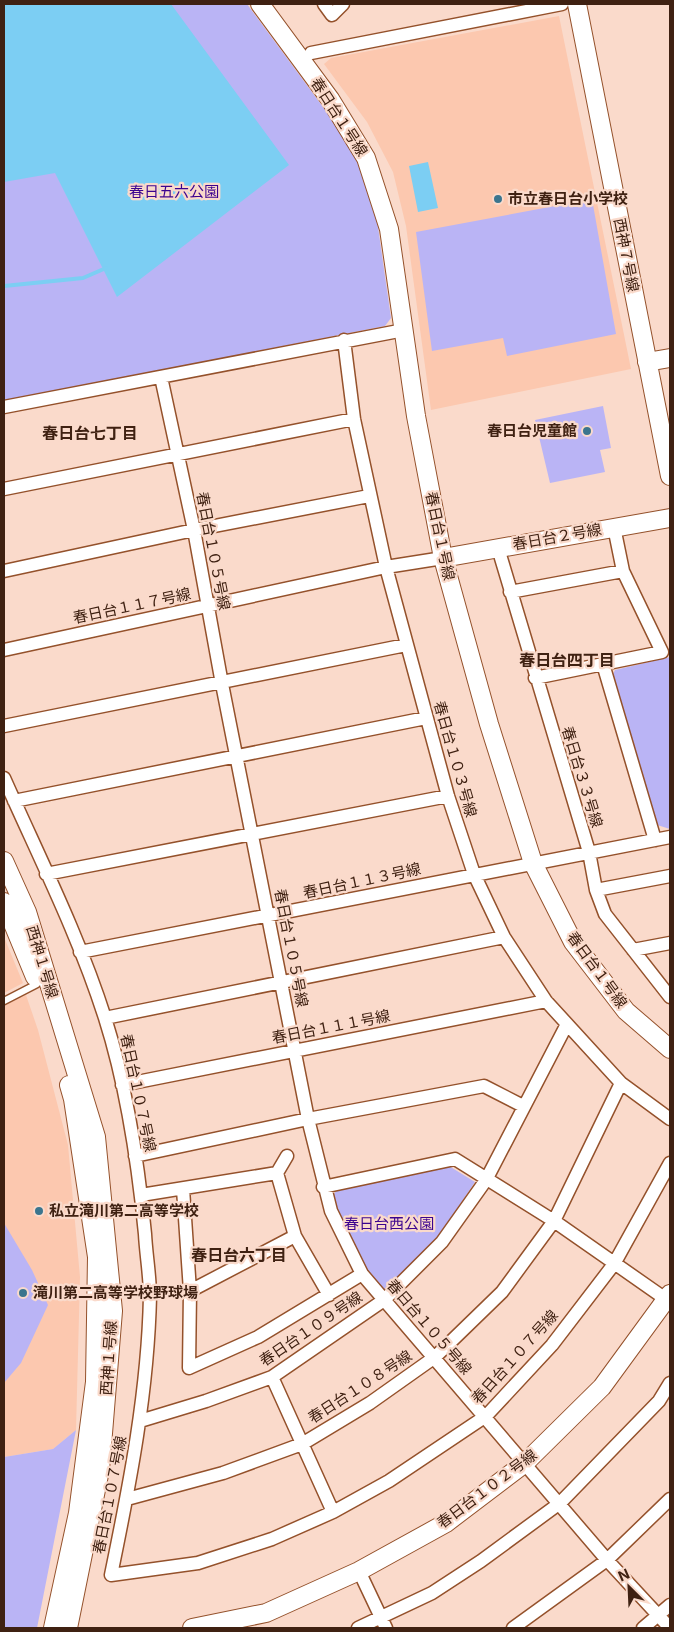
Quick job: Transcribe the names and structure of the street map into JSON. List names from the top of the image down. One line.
{"streets":{"street":["春日台１号線","西神７号線","春日台２号線","春日台１０５号線","春日台１１７号線","春日台１０３号線","春日台３３号線","春日台１１３号線","西神１号線","春日台１１１号線","春日台１０７号線","春日台１０９号線","春日台１０８号線","春日台１０２号線"]},"crossings":[["春日台１号線","春日台２号線"],["春日台１号線","春日台１１７号線"],["春日台１号線","春日台１１３号線"],["春日台２号線","春日台１１７号線"],["春日台２号線","春日台３３号線"],["春日台１０５号線","春日台１１７号線"],["春日台１０５号線","春日台１１３号線"],["春日台１０５号線","春日台１１１号線"],["春日台１０５号線","春日台１０７号線"],["春日台１０５号線","春日台１０９号線"],["春日台１０５号線","春日台１０８号線"],["春日台１０５号線","春日台１０２号線"],["春日台１１７号線","春日台１０３号線"],["春日台１０３号線","春日台１１３号線"],["春日台１０３号線","春日台１１１号線"],["春日台１０３号線","春日台１０９号線"],["春日台１０３号線","春日台１０８号線"],["春日台３３号線","春日台１１３号線"],["春日台１１３号線","春日台１０７号線"],["春日台１１１号線","春日台１０７号線"],["春日台１０７号線","春日台１０９号線"],["春日台１０７号線","春日台１０８号線"]],"districts":["春日台七丁目","春日台四丁目","春日台六丁目"],"parks":["春日五六公園","春日台西公園"],"places":["市立春日台小学校","春日台児童館","私立滝川第二高等学校","滝川第二高等学校野球場"],"north":"top left"}
